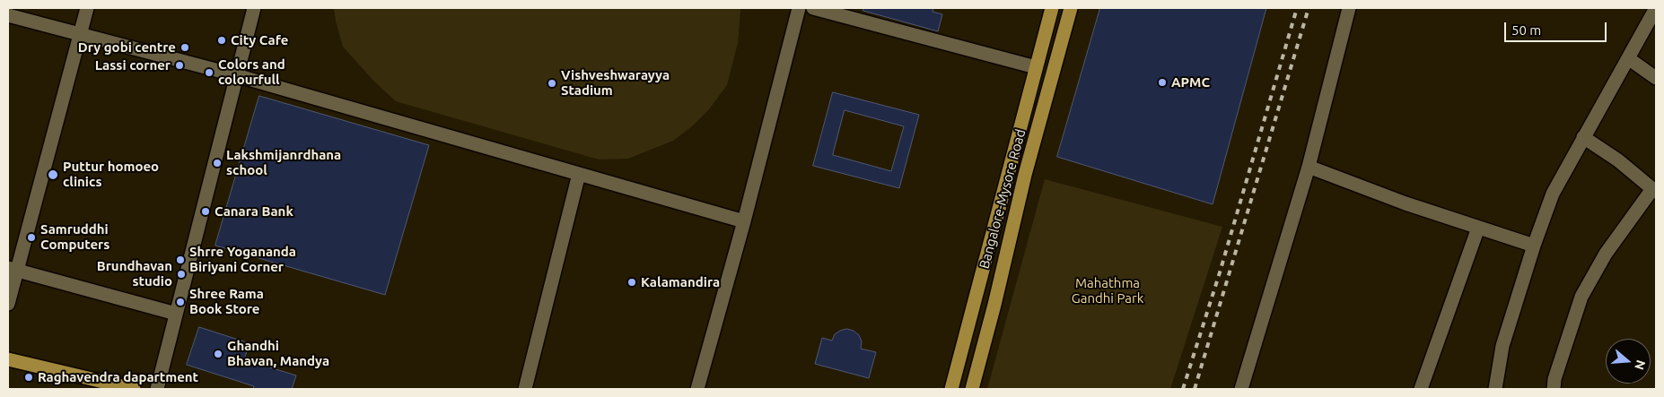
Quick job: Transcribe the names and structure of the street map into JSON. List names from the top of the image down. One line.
{"streets":{"main road":["Bangalore-Mysore Road"]},"parks":["Mahathma Gandhi Park"],"places":["City Cafe","Dry gobi centre","Lassi corner","Colors and colourfull","APMC","Vishveshwarayya Stadium","Lakshmijanrdhana school","Puttur homoeo clinics","Canara Bank","Samruddhi Computers","Shrre Yogananda Biriyani Corner","Brundhavan studio","Kalamandira","Shree Rama Book Store","Ghandhi Bhavan, Mandya","Raghavendra dapartment"],"scale_bar":"50 m","north":"right"}
